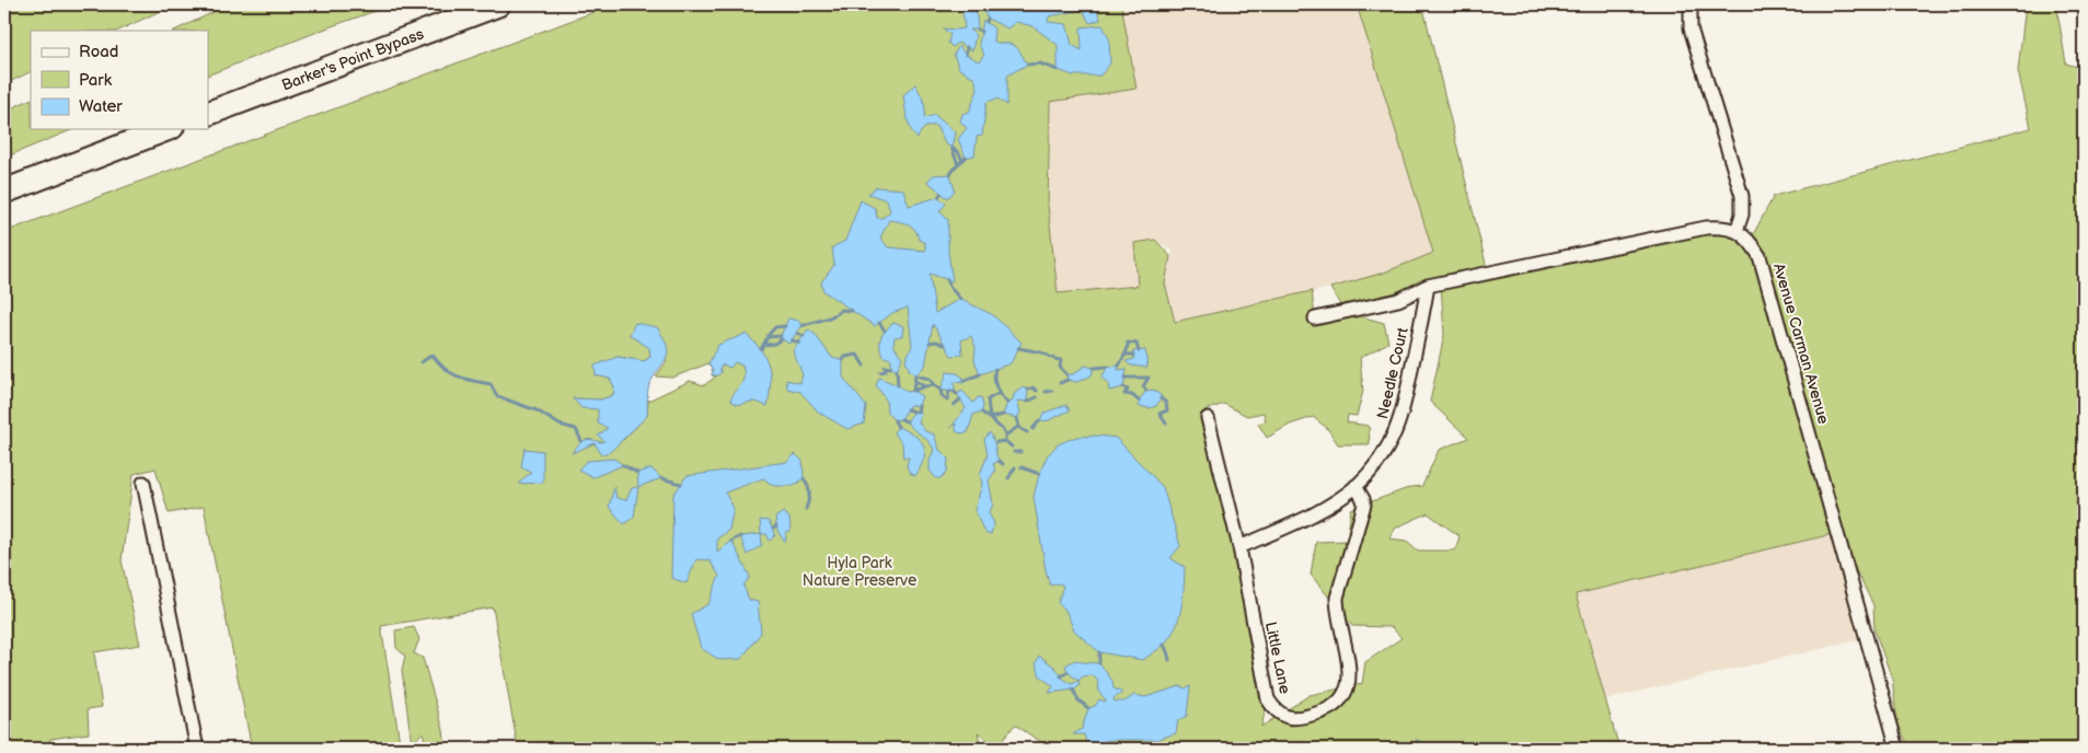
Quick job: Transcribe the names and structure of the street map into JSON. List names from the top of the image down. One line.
{"streets":{"highway":["Barker's Point Bypass"],"street":["Avenue Carman Avenue","Needle Court","Little Lane"]},"crossings":[["Needle Court","Little Lane"]],"parks":["Hyla Park Nature Preserve"],"legend":["Road","Park","Water"]}
